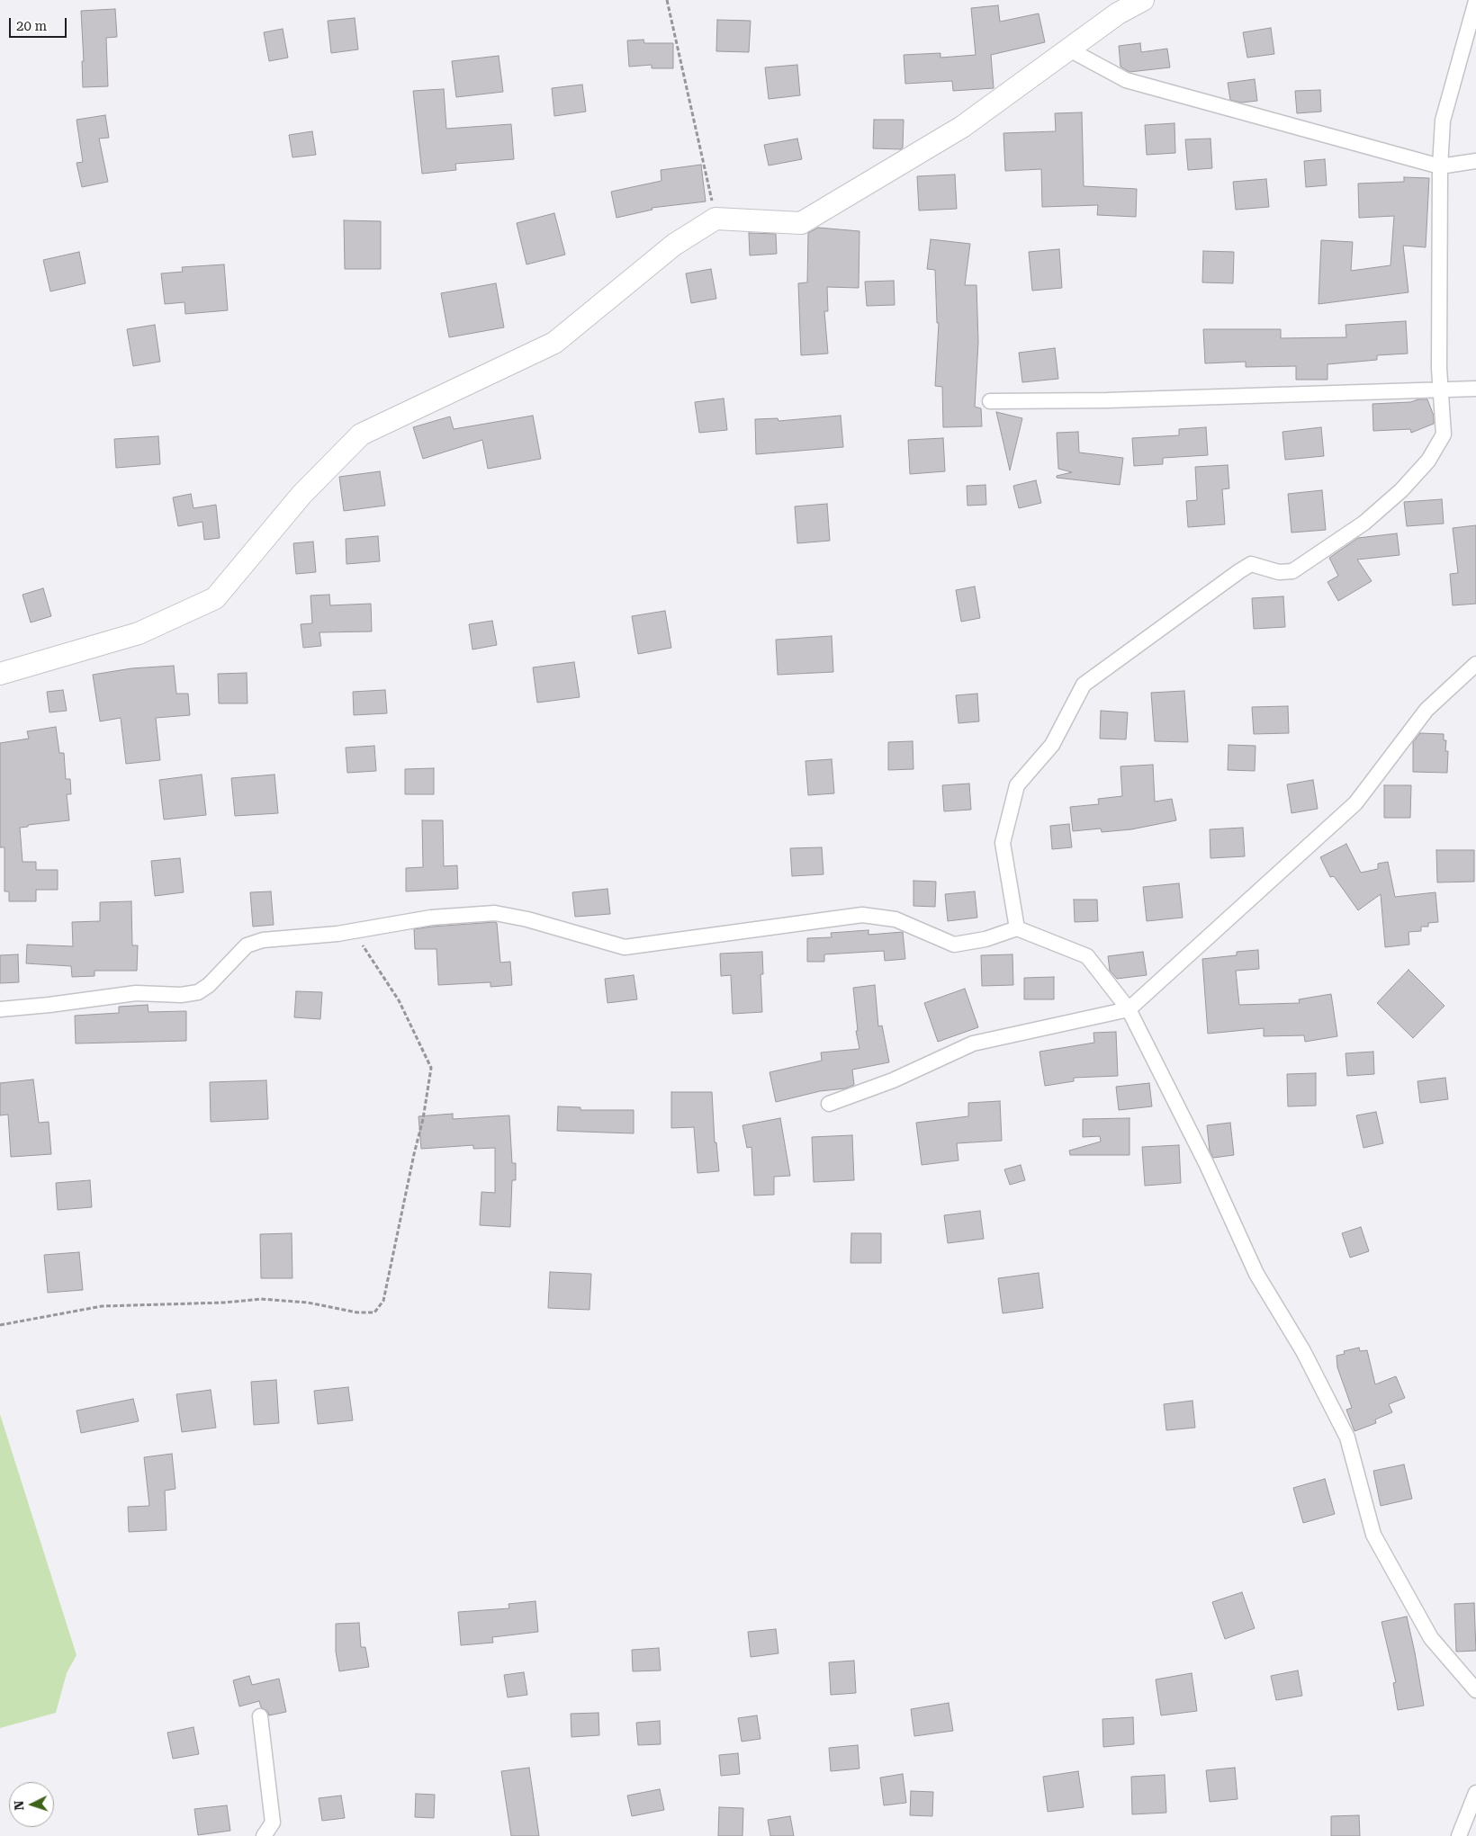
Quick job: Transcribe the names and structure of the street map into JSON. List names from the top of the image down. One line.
{"scale_bar":"20 m","north":"left"}
